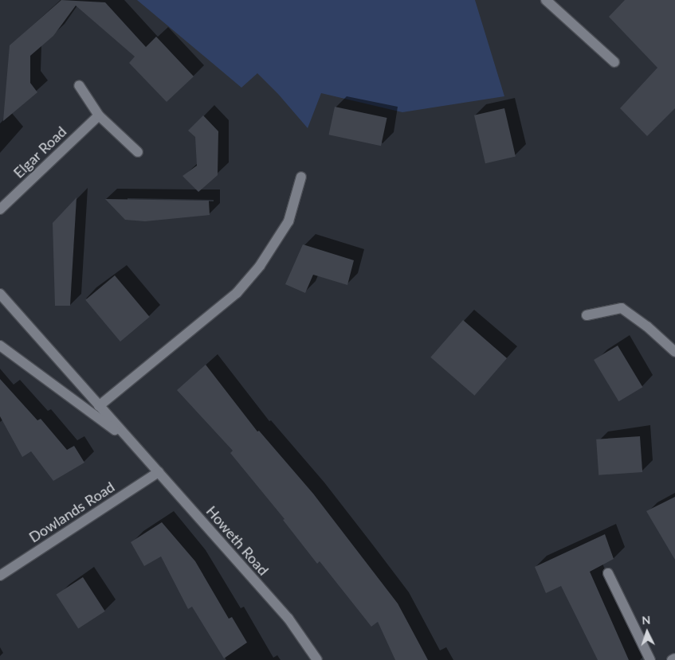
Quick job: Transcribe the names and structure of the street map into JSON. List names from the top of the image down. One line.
{"streets":{"street":["Elgar Road","Dowlands Road","Howeth Road"]},"crossings":[["Dowlands Road","Howeth Road"]],"north":"top"}
